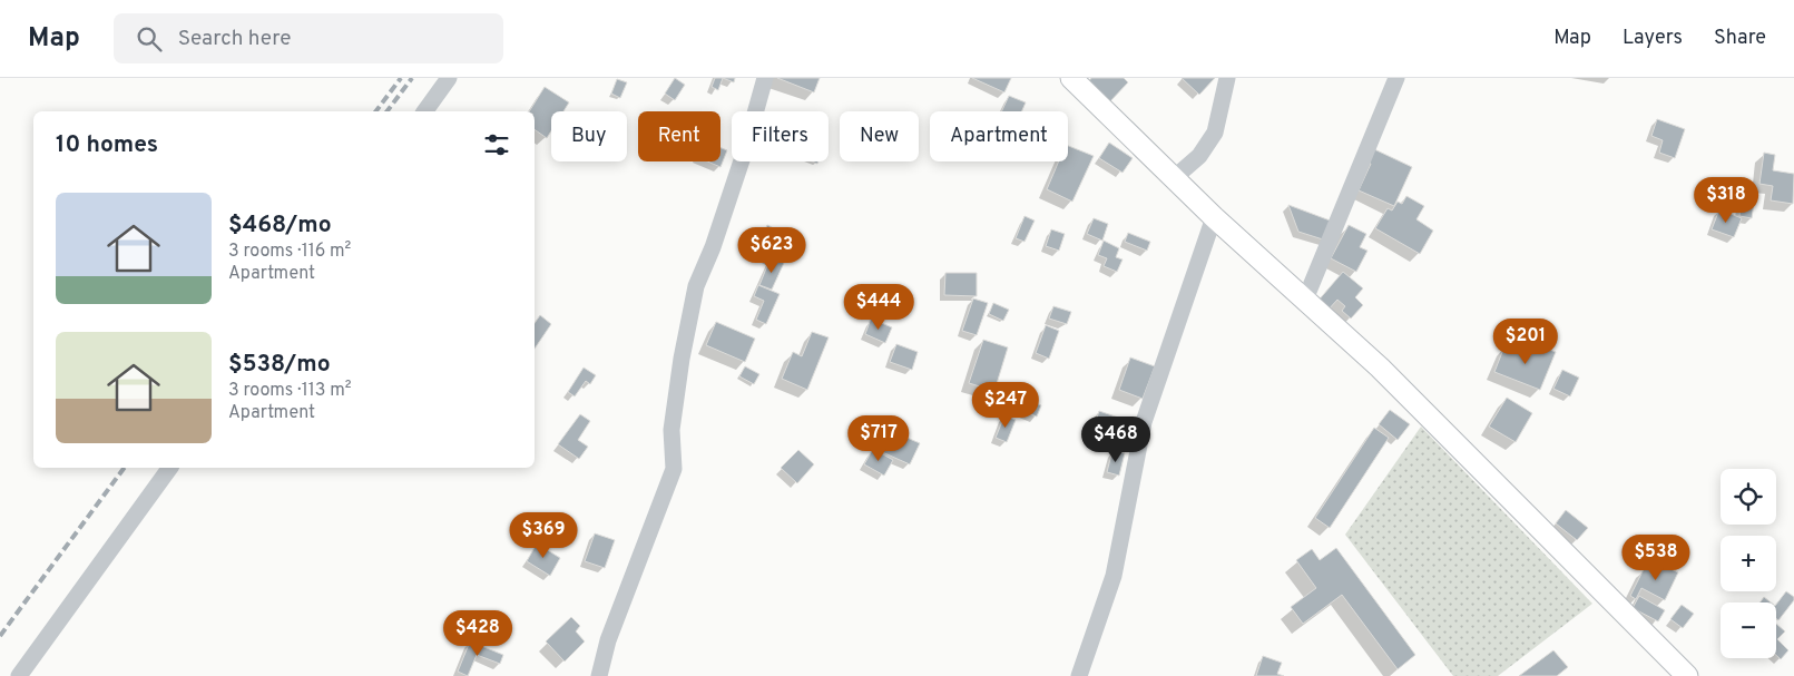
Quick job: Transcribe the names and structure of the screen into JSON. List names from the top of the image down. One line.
{"page":{"header":"Map","search":"Search here","nav":["Map","Layers","Share"],"chip":["Buy","Rent","Filters","New","Apartment"],"heading":"10 homes","price":["$318","$623","$444","$201","$247","$717","$468","$369","$538","$428"],"list":[{"name":"$468/mo","note":"3 rooms · 116 m² · Apartment"},{"name":"$538/mo","note":"3 rooms · 113 m² · Apartment"}],"map_buttons":["+","−"]}}
